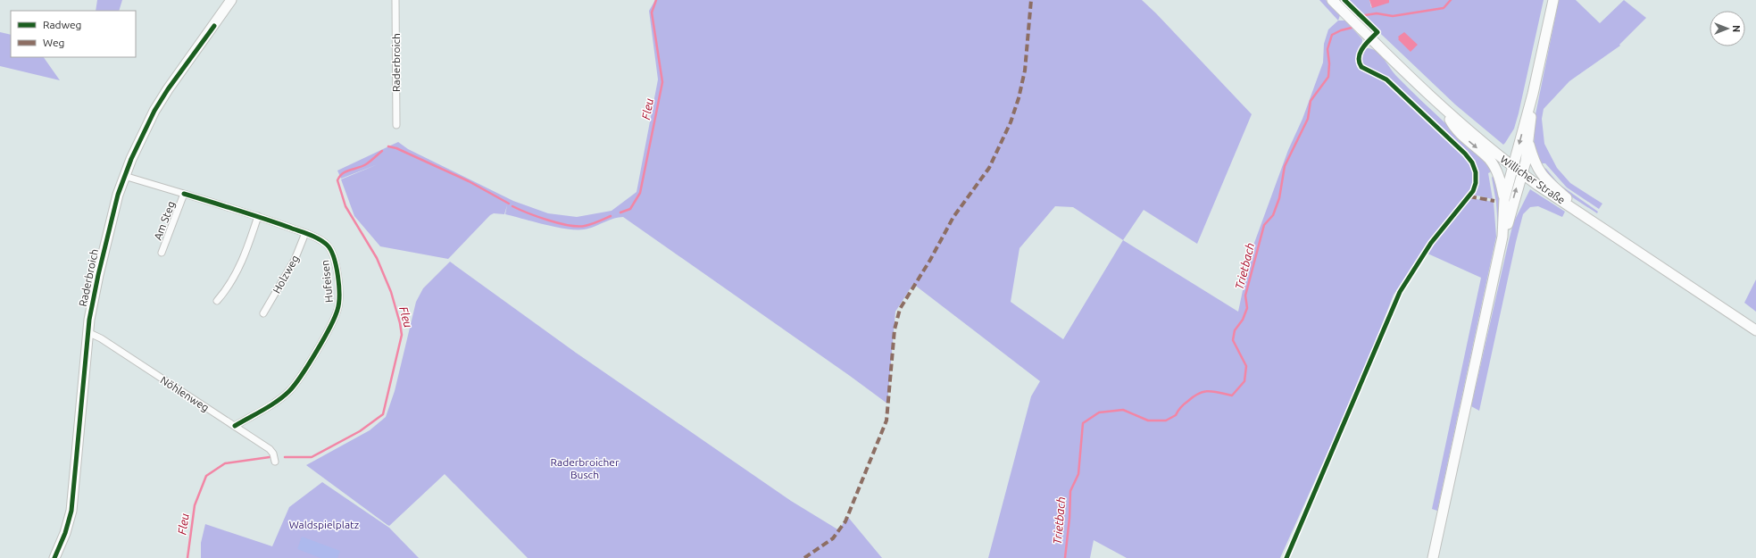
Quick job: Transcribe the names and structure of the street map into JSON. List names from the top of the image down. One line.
{"streets":{"main road":["Raderbroich","Willicher Straße"],"street":["Am Steg","Holzweg","Hufeisen","Nöhlenweg"]},"crossings":[["Raderbroich","Am Steg"],["Raderbroich","Nöhlenweg"],["Am Steg","Hufeisen"],["Holzweg","Hufeisen"],["Hufeisen","Nöhlenweg"]],"water":["Fleu","Trietbach"],"parks":["Raderbroicher Busch","Waldspielplatz"],"legend":["Radweg","Weg"],"north":"right"}
